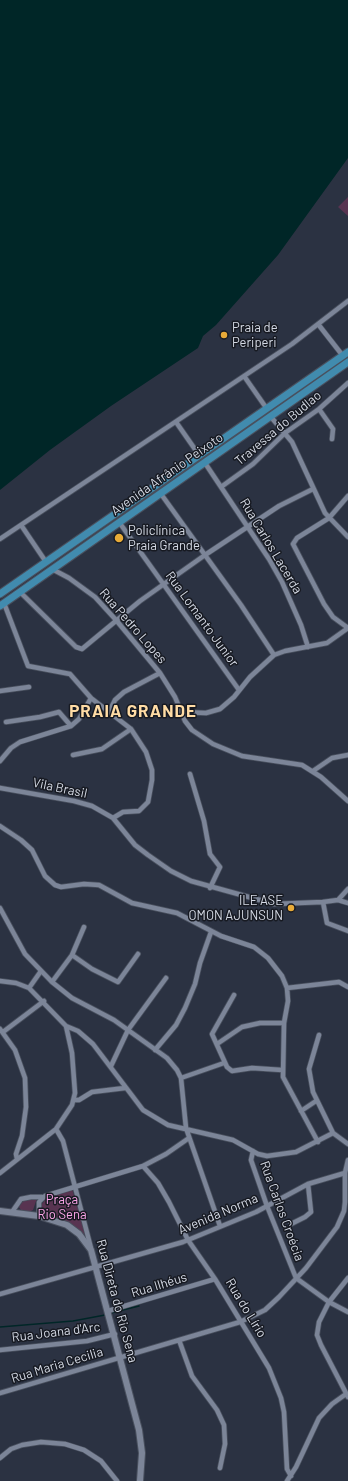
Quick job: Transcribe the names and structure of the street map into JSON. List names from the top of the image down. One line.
{"streets":{"main road":["Avenida Afrânio Peixoto","Rua Direta do Rio Sena"],"street":["Travessa do Budlao","Rua Carlos Lacerda","Rua Lomanto Junior","Rua Pedro Lopes","Vila Brasil","Rua Carlos Croécia","Avenida Norma","Rua Ilhéus","Rua do Lírio","Rua Joana d'Arc","Rua Maria Cecilia"]},"crossings":[["Travessa do Budlao","Rua Carlos Lacerda"],["Avenida Afrânio Peixoto","Rua Carlos Lacerda"],["Avenida Afrânio Peixoto","Rua Lomanto Junior"],["Avenida Afrânio Peixoto","Rua Pedro Lopes"],["Rua Carlos Croécia","Avenida Norma"],["Rua Carlos Croécia","Rua Maria Cecilia"],["Avenida Norma","Rua Direta do Rio Sena"],["Avenida Norma","Rua do Lírio"],["Avenida Norma","Rua Maria Cecilia"],["Rua Ilhéus","Rua Direta do Rio Sena"],["Rua Ilhéus","Rua do Lírio"],["Rua Direta do Rio Sena","Rua Joana d'Arc"],["Rua Direta do Rio Sena","Rua Maria Cecilia"],["Rua do Lírio","Rua Maria Cecilia"]],"districts":["PRAIA GRANDE"],"parks":["Praça Rio Sena"],"places":["Praia de Periperi","Policlínica Praia Grande","ILE ASE OMON AJUNSUN"]}
